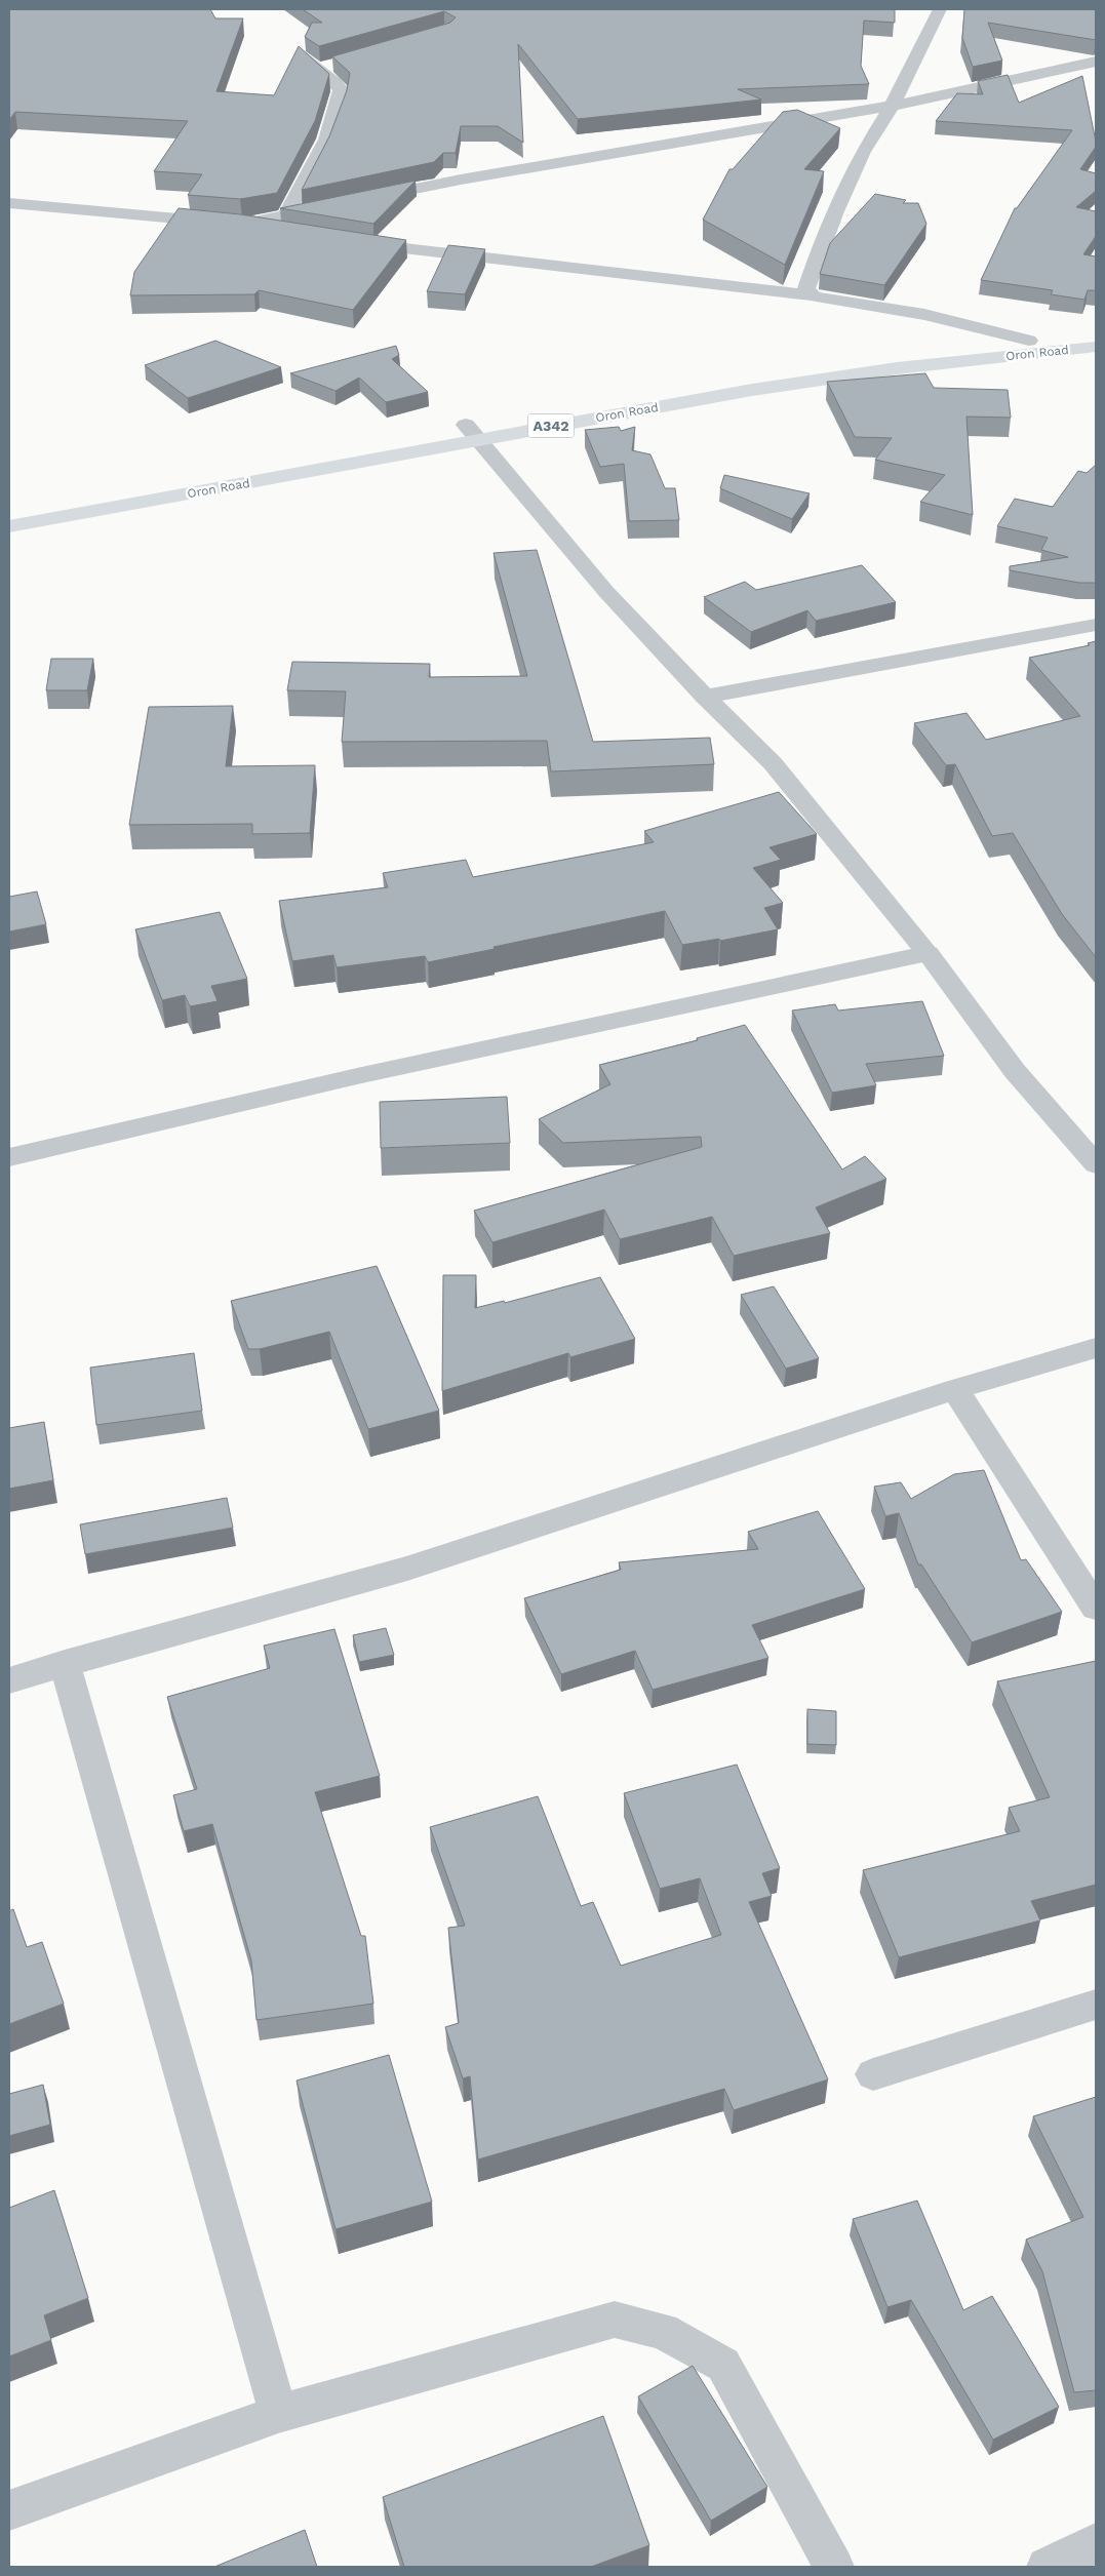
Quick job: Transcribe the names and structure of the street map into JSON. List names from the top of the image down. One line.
{"streets":{"highway":["Oron Road","A342"]}}
